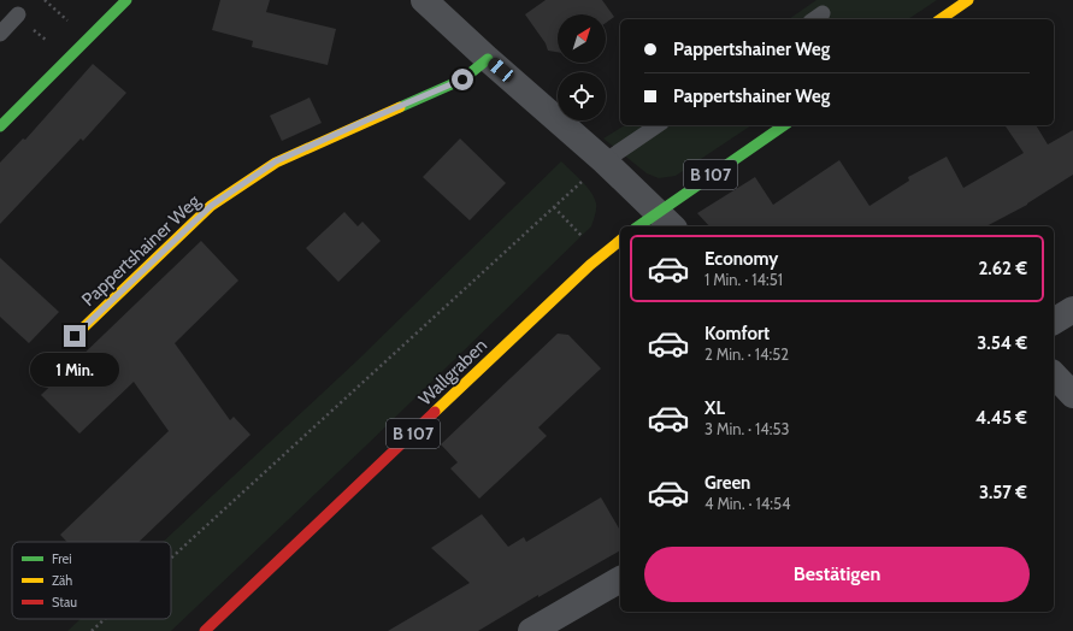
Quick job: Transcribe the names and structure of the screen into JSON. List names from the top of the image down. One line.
{"streets":{"main road":["B 107","Pappertshainer Weg","Wallgraben"]},"legend":["Frei","Zäh","Stau"],"north":"top right","page":{"banner":["Pappertshainer Weg","Pappertshainer Weg"],"list":[{"name":"Economy","note":"1 Min. · 14:51","value":"2.62 €"},{"name":"Komfort","note":"2 Min. · 14:52","value":"3.54 €"},{"name":"XL","note":"3 Min. · 14:53","value":"4.45 €"},{"name":"Green","note":"4 Min. · 14:54","value":"3.57 €"}],"bubble":"1 Min.","buttons":"Bestätigen"}}
